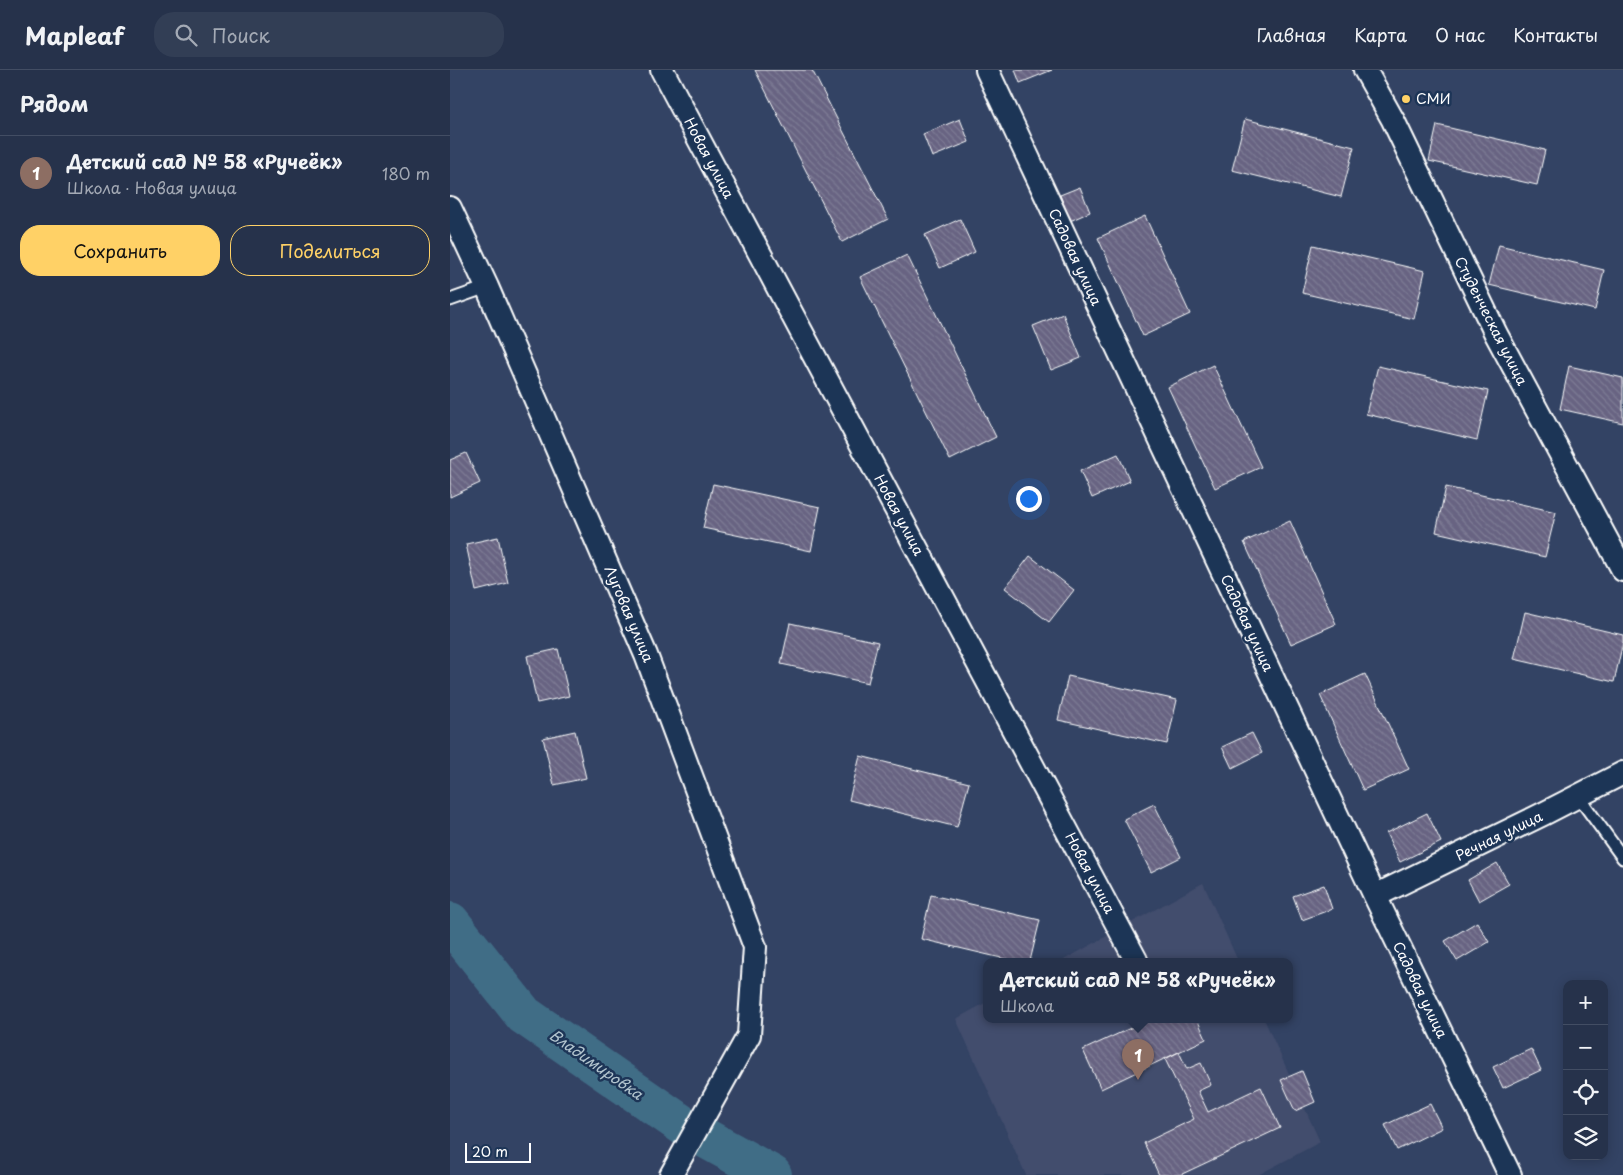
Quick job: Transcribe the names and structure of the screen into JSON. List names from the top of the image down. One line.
{"streets":{"street":["Новая улица","Садовая улица","Студенческая улица","Луговая улица","Речная улица"]},"crossings":[["Садовая улица","Речная улица"]],"water":["Владимировка"],"places":["СМИ"],"scale_bar":"20 m","page":{"header":"Mapleaf","search":"Поиск","nav":["Главная","Карта","О нас","Контакты"],"heading":"Рядом","list":[{"mark":"1","name":"Детский сад № 58 «Ручеёк»","note":"Школа · Новая улица","value":"180 m"}],"buttons":["Сохранить","Поделиться"],"popup":["Детский сад № 58 «Ручеёк»","Школа"],"map_buttons":["+","−"],"pins":"1","scale":"20 m"}}
